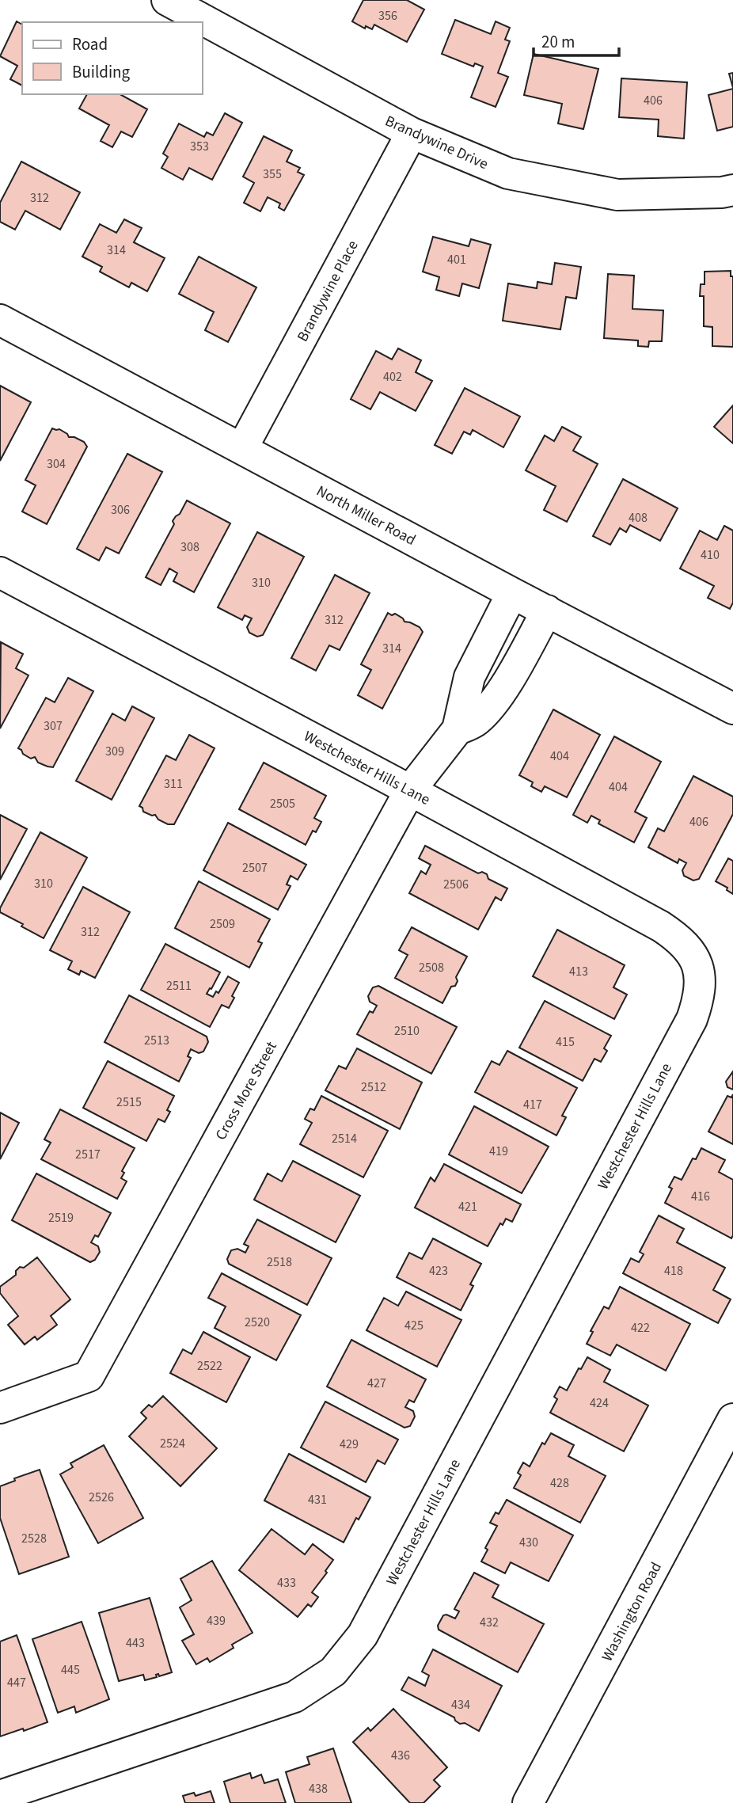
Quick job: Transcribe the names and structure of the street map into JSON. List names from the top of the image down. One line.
{"streets":{"street":["Brandywine Drive","Brandywine Place","North Miller Road","Westchester Hills Lane","Cross More Street","Washington Road"]},"crossings":[["Brandywine Drive","Brandywine Place"],["Brandywine Place","North Miller Road"],["North Miller Road","Cross More Street"],["Westchester Hills Lane","Cross More Street"]],"house_numbers":["356","406","353","355","312","314","401","402","304","306","408","308","410","310","312","314","307","309","404","311","404","2505","406","2507","310","2506","2509","312","2508","413","2511","2510","2513","415","2512","2515","417","2514","419","2517","416","421","2519","2518","423","418","2520","425","422","2522","427","424","2524","429","428","2526","431","2528","430","433","439","432","443","445","447","434","436","438"],"legend":["Road","Building"],"scale_bar":"20 m"}
